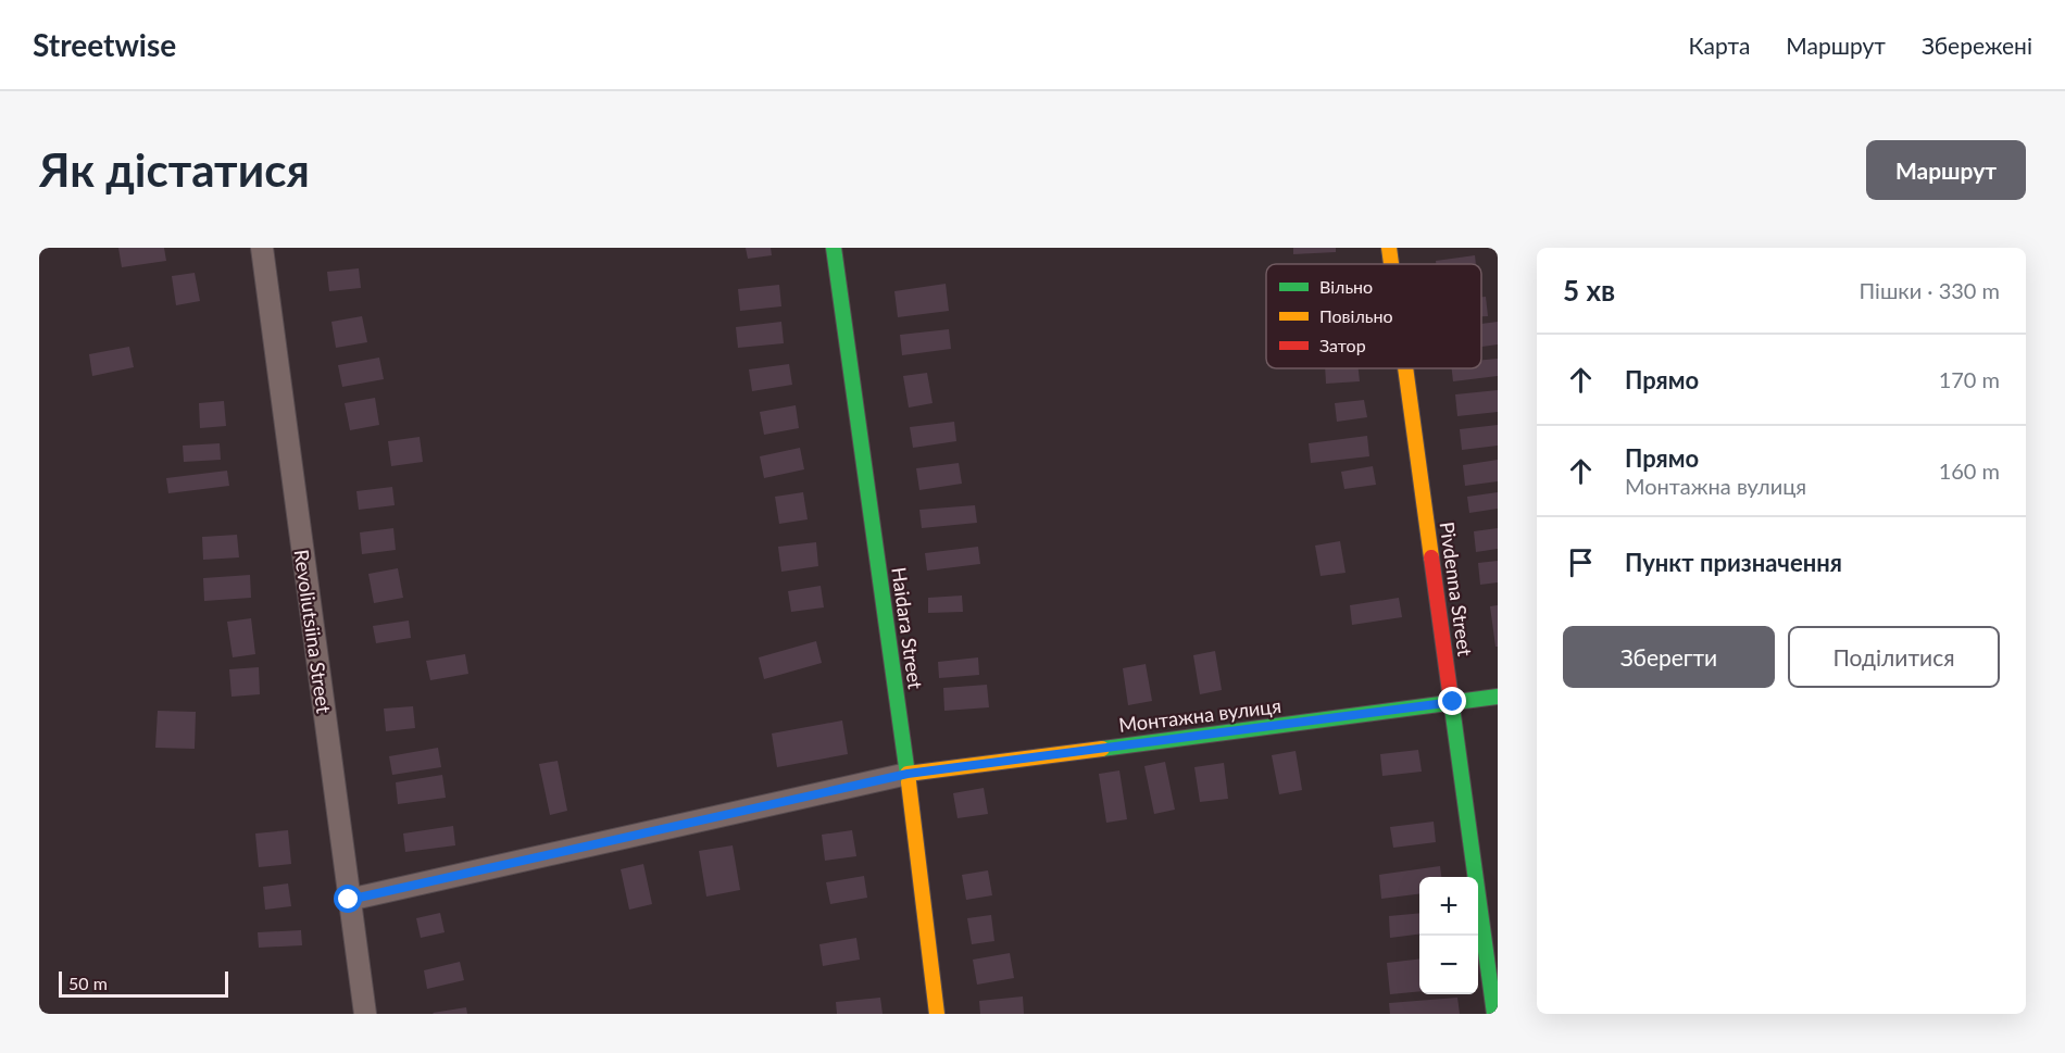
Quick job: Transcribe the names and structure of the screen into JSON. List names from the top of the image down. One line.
{"streets":{"street":["Pivdenna Street","Haidara Street","Revoliutsiina Street","Монтажна вулиця"]},"crossings":[["Pivdenna Street","Монтажна вулиця"],["Haidara Street","Монтажна вулиця"]],"legend":["Вільно","Повільно","Затор"],"scale_bar":"50 m","page":{"header":"Streetwise","nav":["Карта","Маршрут","Збережені"],"buttons":["Маршрут",["Зберегти","Поділитися"]],"title":"Як дістатися","heading":["5 хв","Пішки · 330 m"],"list":[["Прямо","170 m"],["Прямо","Монтажна вулиця","160 m"],"Пункт призначення"],"map_buttons":["+","−"],"scale":"50 m"}}
